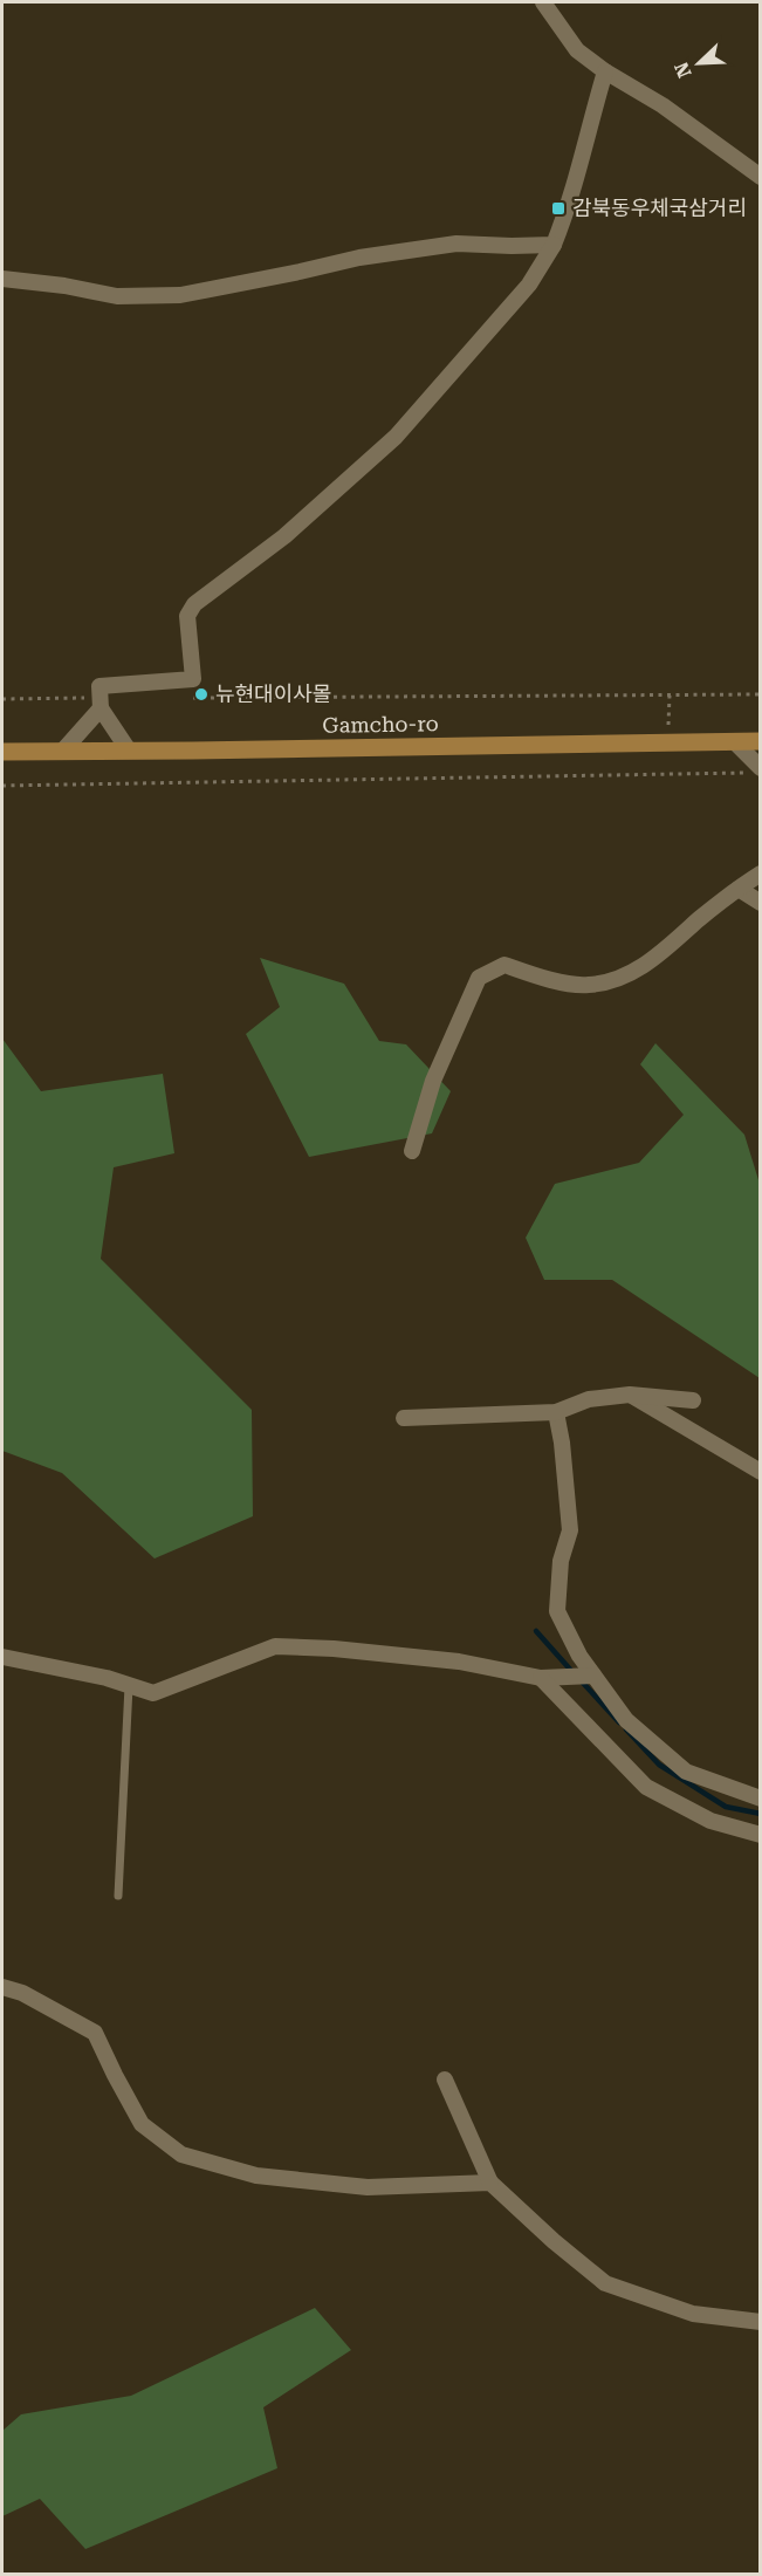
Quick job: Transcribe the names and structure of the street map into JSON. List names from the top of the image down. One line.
{"streets":{"main road":["Gamcho-ro"]},"places":{"transit":["감북동우체국삼거리"],"other":["뉴현대이사몰"]},"north":"bottom left"}
